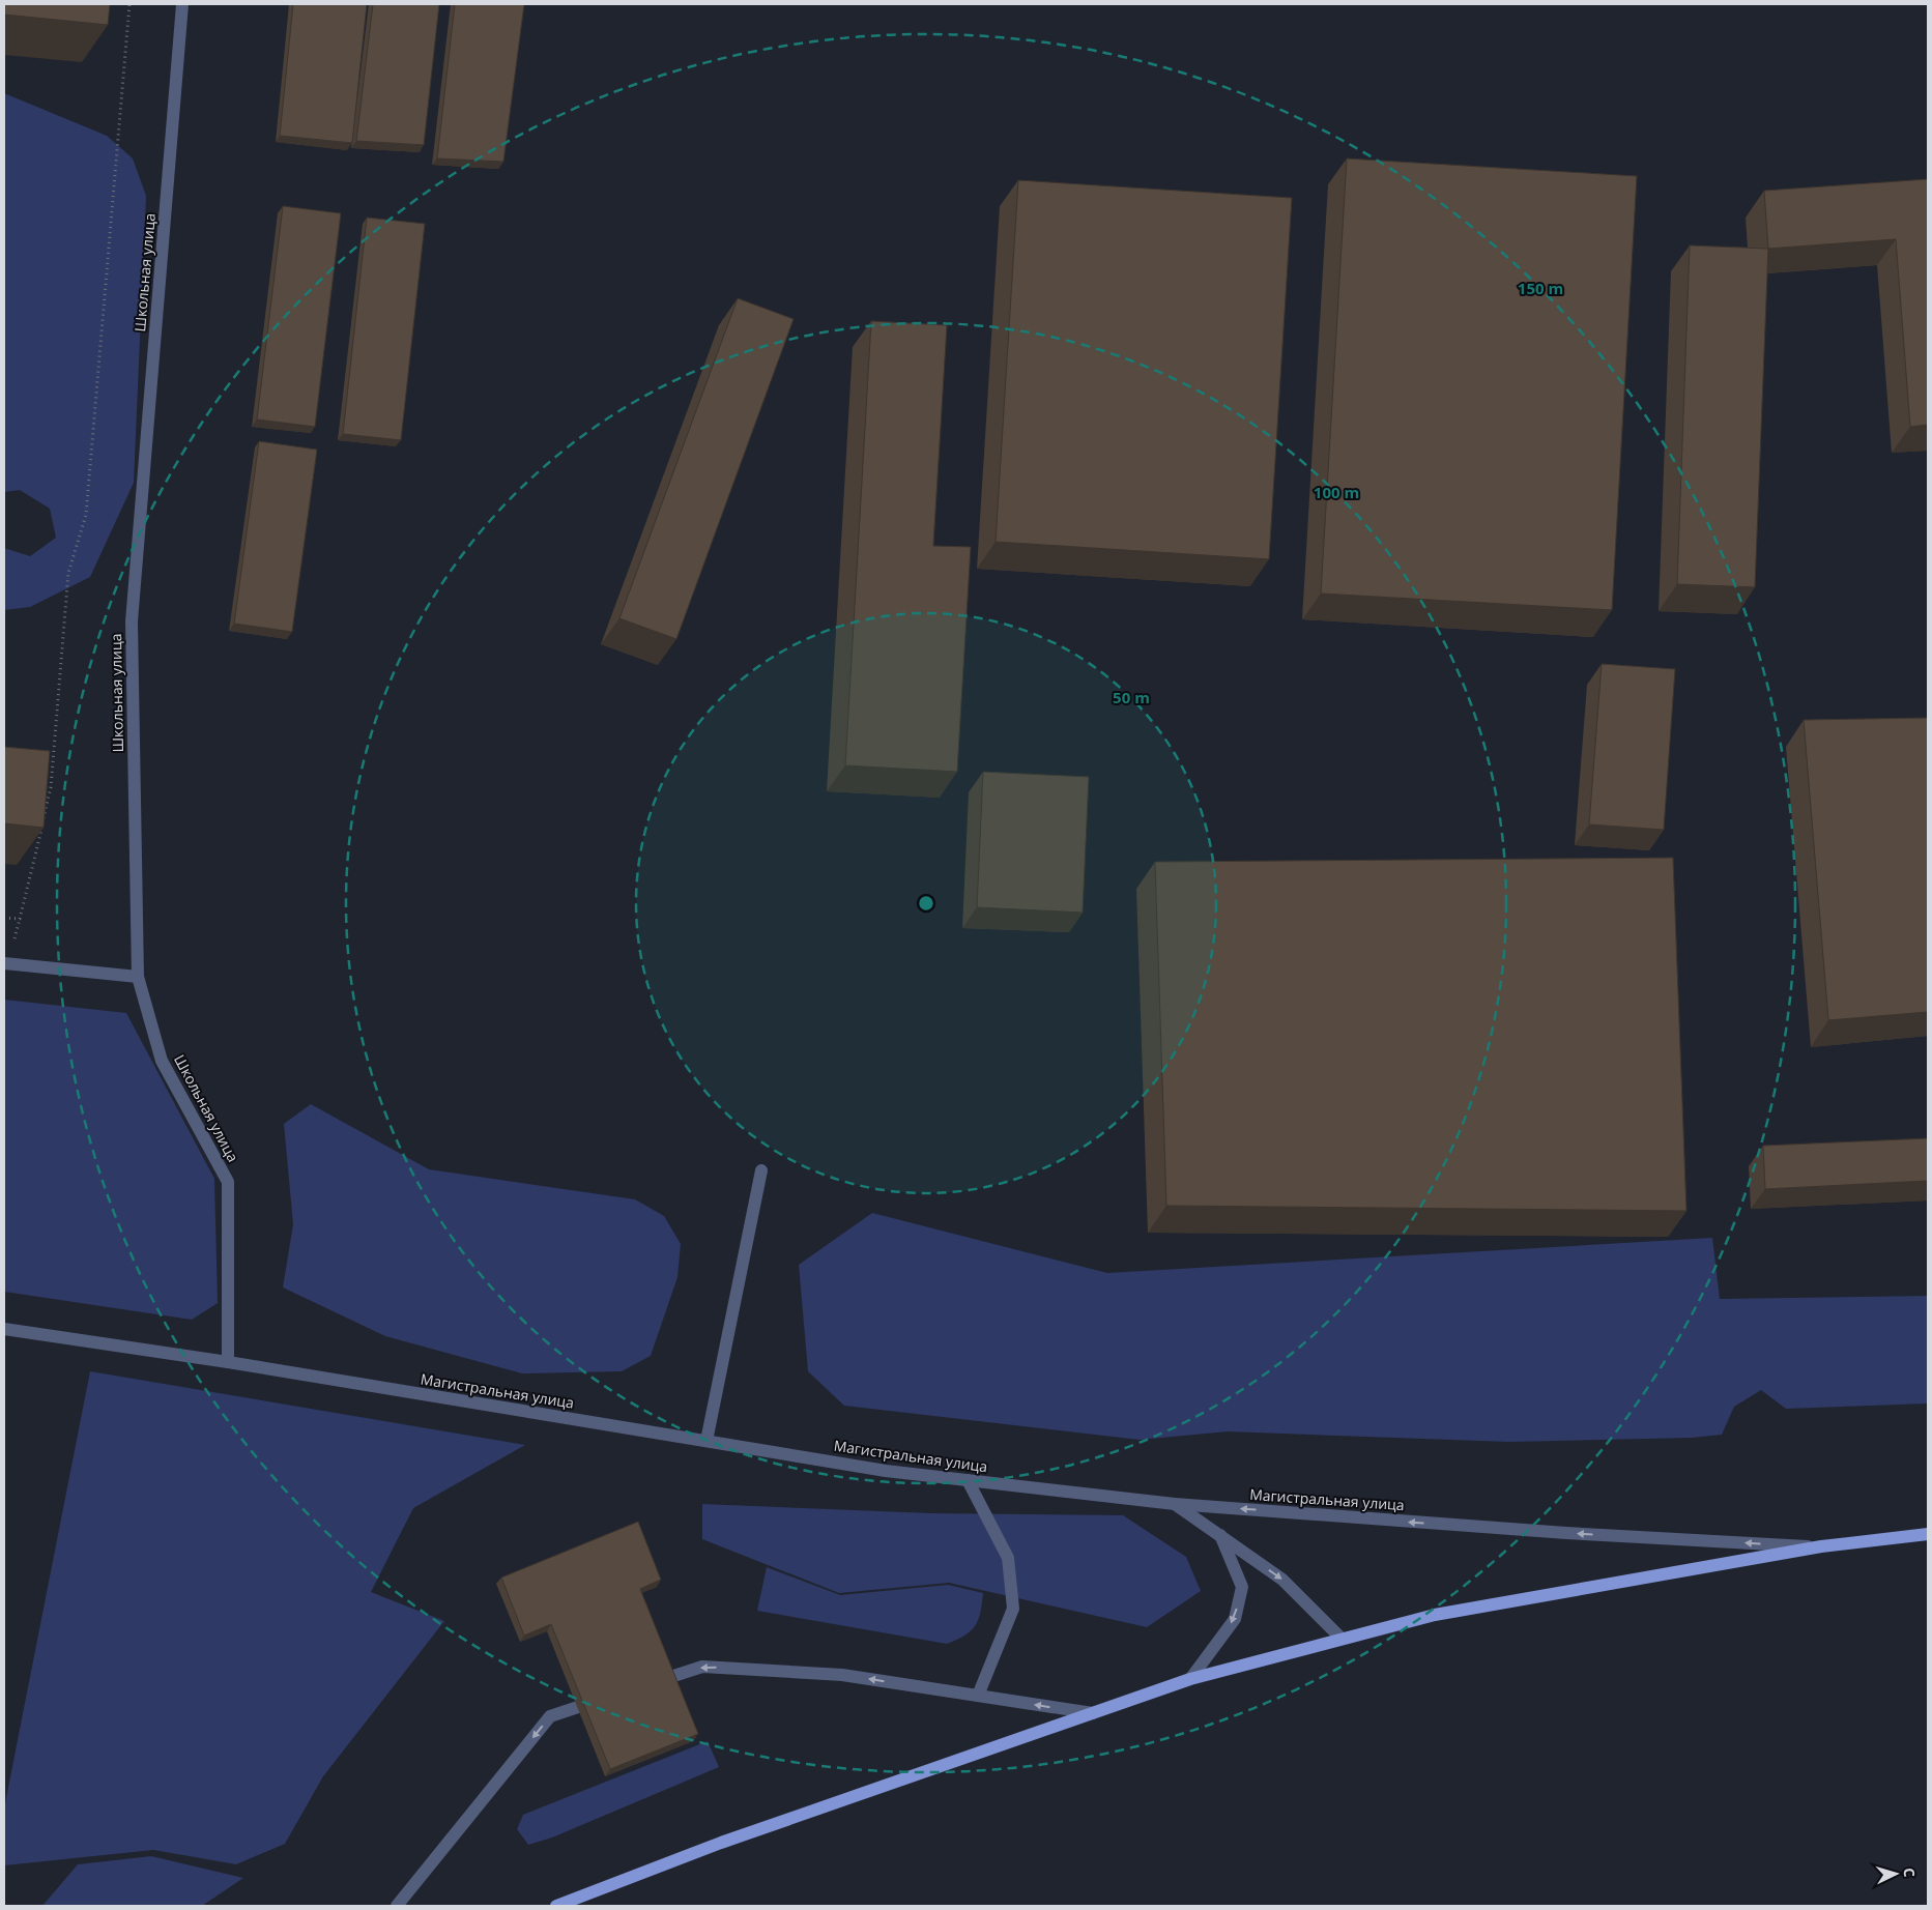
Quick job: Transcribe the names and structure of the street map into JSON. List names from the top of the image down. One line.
{"streets":{"street":["Школьная улица","Магистральная улица"]},"crossings":[["Школьная улица","Магистральная улица"]],"one_way":["Магистральная улица"],"north":"right","rings":["150 m","100 m","50 m"]}
